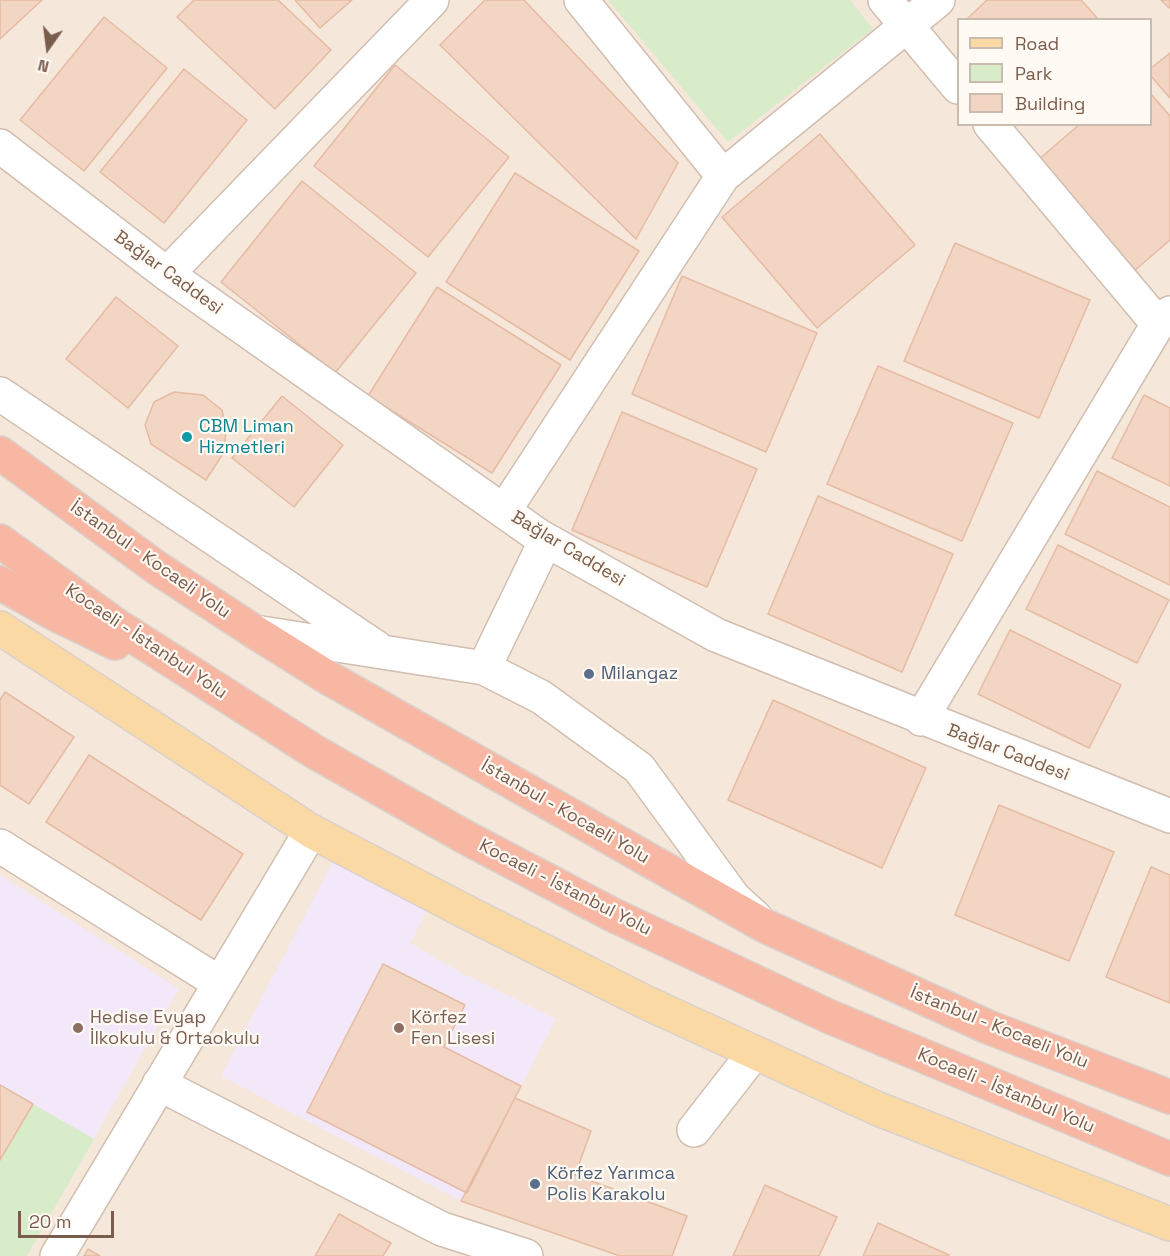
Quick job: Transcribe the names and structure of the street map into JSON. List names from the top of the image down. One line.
{"streets":{"highway":["İstanbul - Kocaeli Yolu","Kocaeli - İstanbul Yolu"],"street":["Bağlar Caddesi"]},"places":["CBM Liman Hizmetleri","Milangaz","Hedise Evyap İlkokulu & Ortaokulu","Körfez Fen Lisesi","Körfez Yarımca Polis Karakolu"],"legend":["Road","Park","Building"],"scale_bar":"20 m","north":"bottom"}
